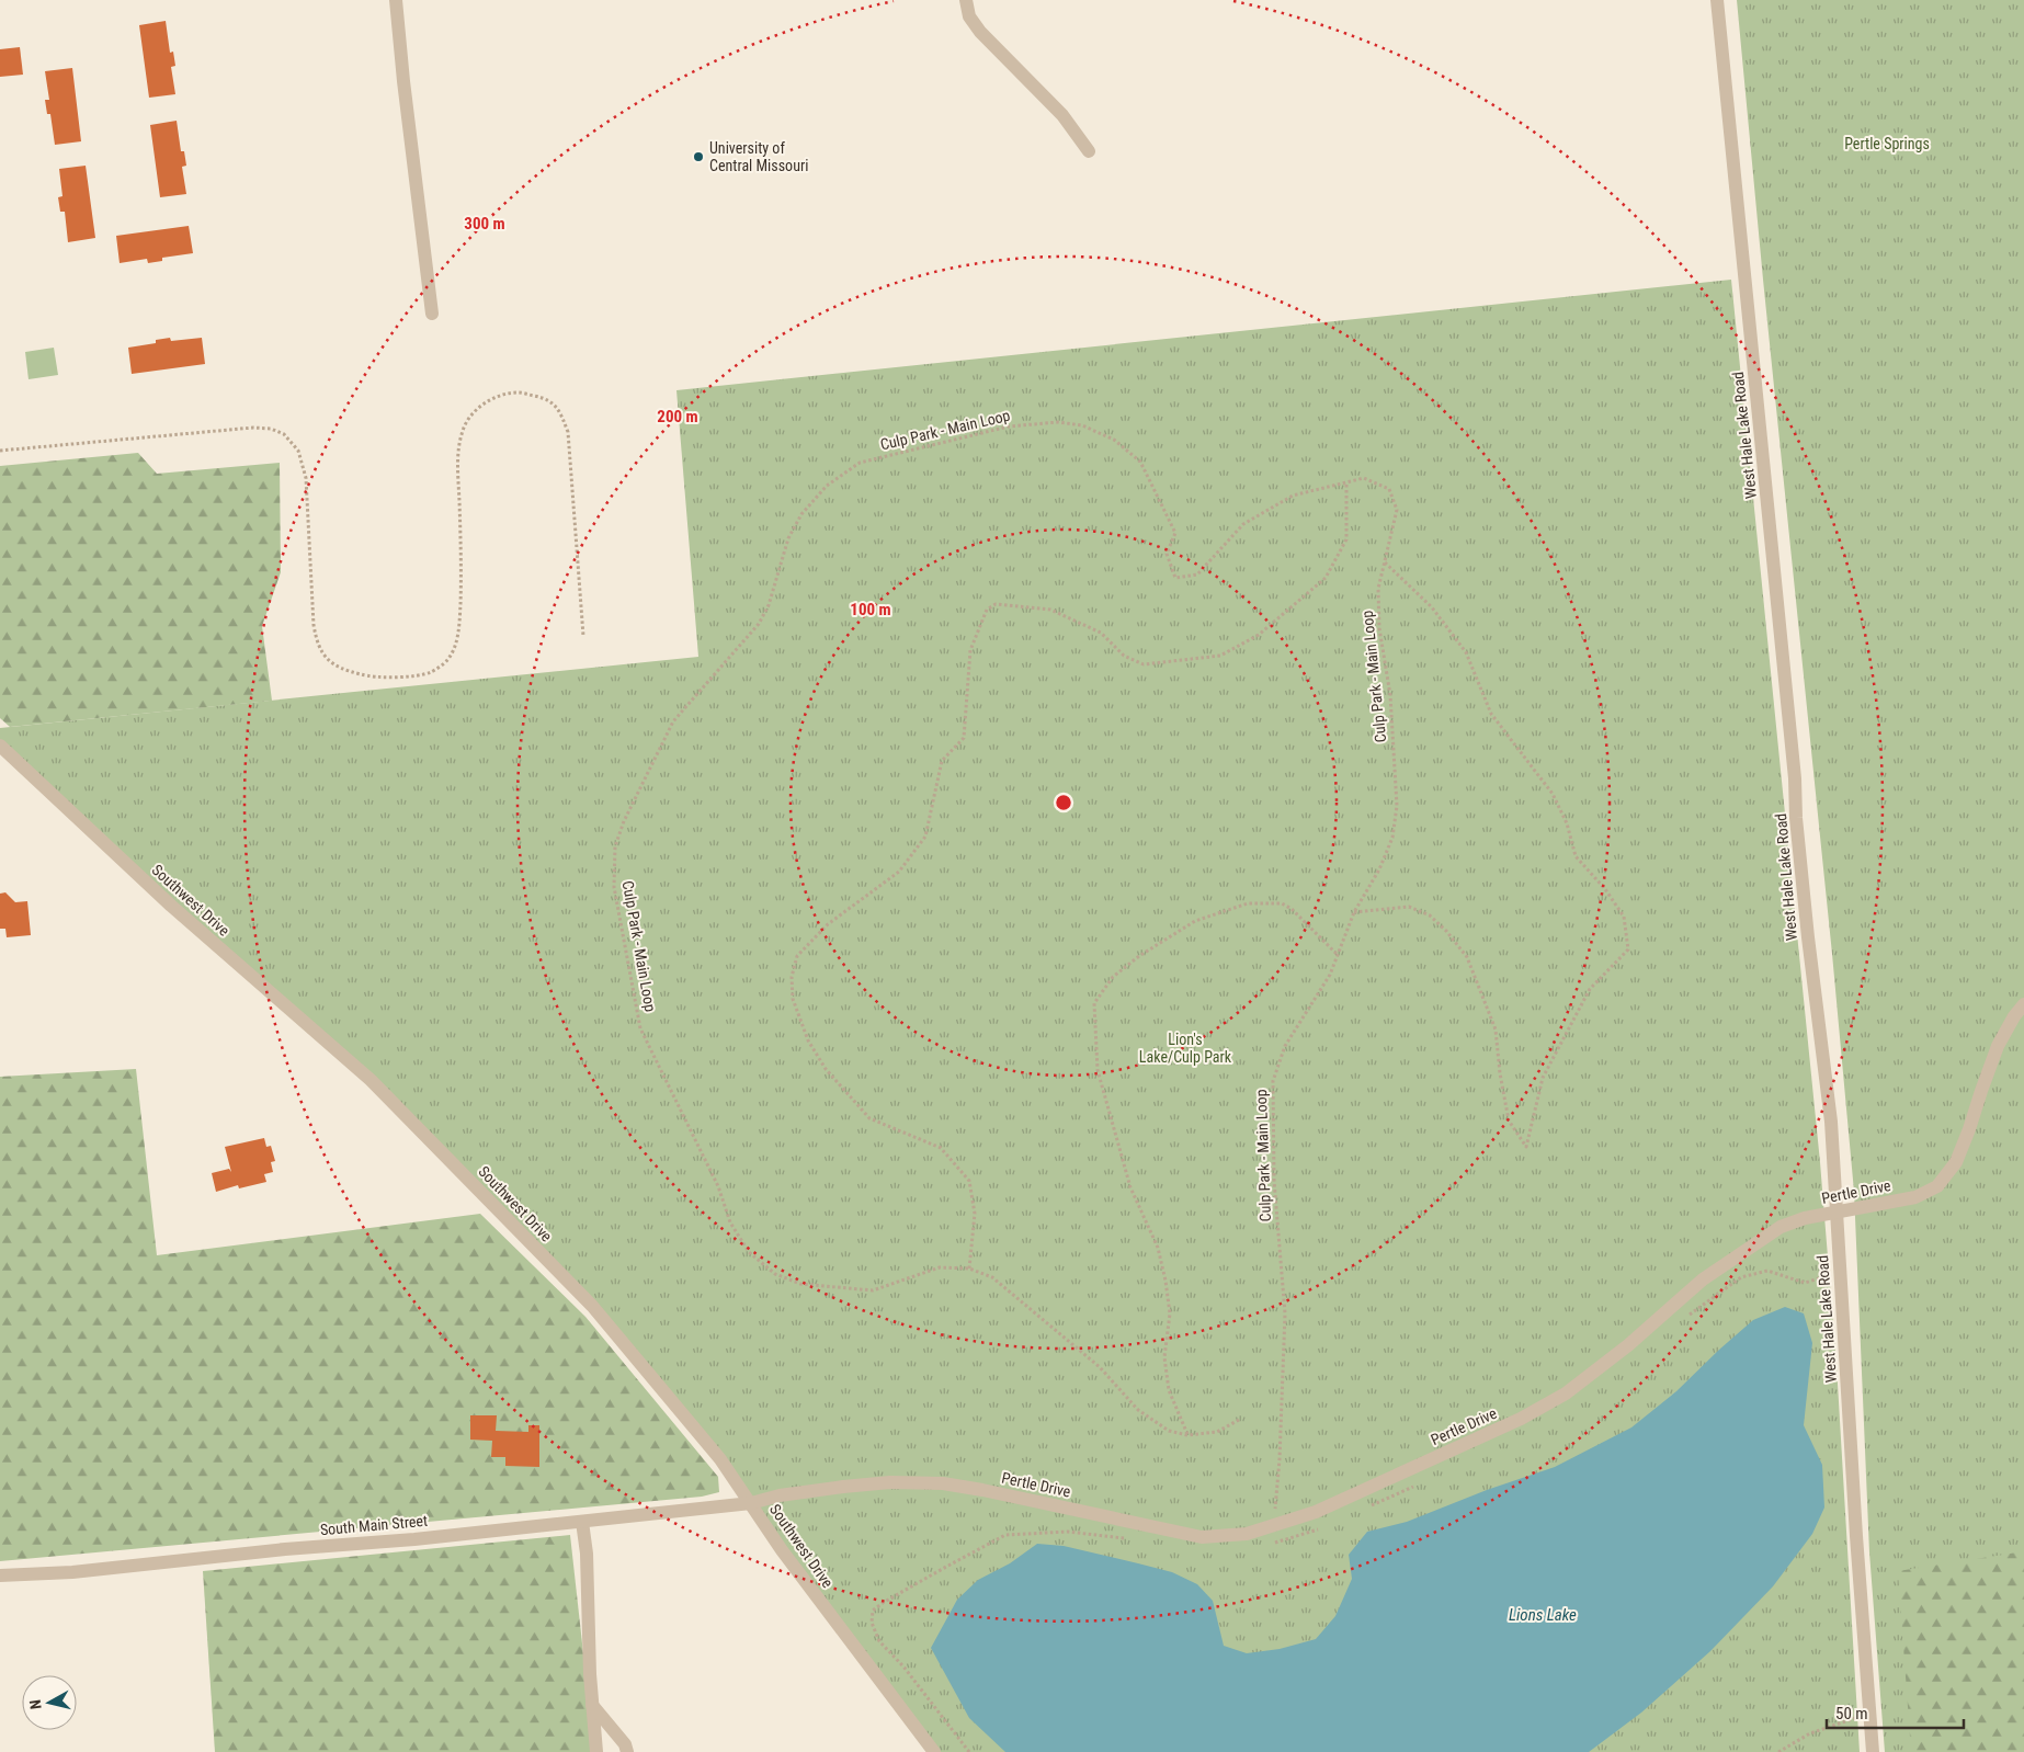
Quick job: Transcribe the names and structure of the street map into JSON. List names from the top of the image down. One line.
{"streets":{"street":["West Hale Lake Road","Southwest Drive","Pertle Drive","South Main Street"],"path":["Culp Park - Main Loop"]},"crossings":[["Culp Park - Main Loop","Pertle Drive"],["West Hale Lake Road","Pertle Drive"],["Southwest Drive","Pertle Drive"],["Southwest Drive","South Main Street"],["Pertle Drive","South Main Street"]],"water":["Lions Lake"],"parks":["Pertle Springs","Lion's Lake/Culp Park"],"places":["University of Central Missouri"],"scale_bar":"50 m","north":"left","rings":["300 m","200 m","100 m"]}
